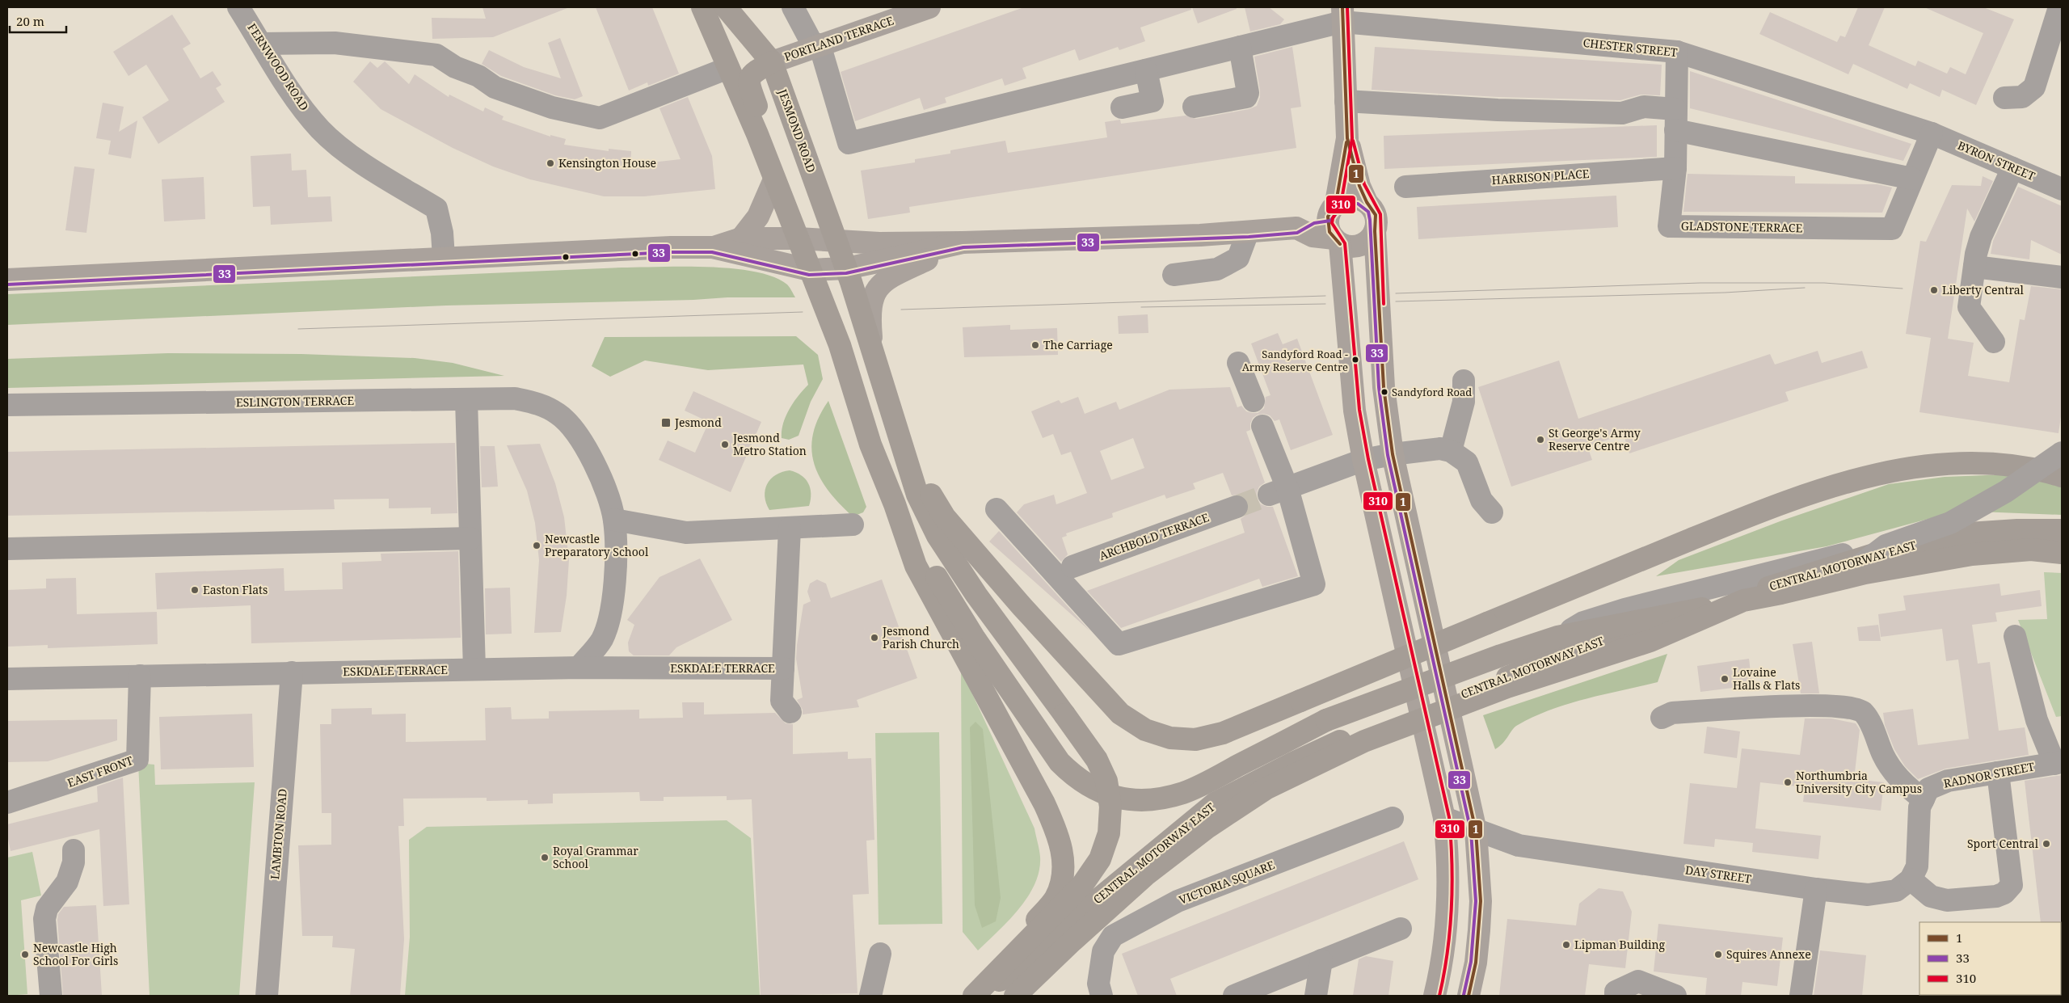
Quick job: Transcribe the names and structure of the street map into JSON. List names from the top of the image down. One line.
{"streets":{"highway":["JESMOND ROAD","CENTRAL MOTORWAY EAST"],"main road":["PORTLAND TERRACE"],"street":["CHESTER STREET","FERNWOOD ROAD","BYRON STREET","HARRISON PLACE","GLADSTONE TERRACE","ESLINGTON TERRACE","ARCHBOLD TERRACE","ESKDALE TERRACE","EAST FRONT","RADNOR STREET","LAMBTON ROAD","DAY STREET","VICTORIA SQUARE"]},"crossings":[["PORTLAND TERRACE","CHESTER STREET"],["PORTLAND TERRACE","JESMOND ROAD"],["CHESTER STREET","BYRON STREET"],["CHESTER STREET","GLADSTONE TERRACE"],["HARRISON PLACE","GLADSTONE TERRACE"],["ESLINGTON TERRACE","ESKDALE TERRACE"],["ESKDALE TERRACE","EAST FRONT"],["ESKDALE TERRACE","LAMBTON ROAD"]],"places":{"other":["Kensington House","Liberty Central","The Carriage","Sandyford Road - Army Reserve Centre","Sandyford Road","St George's Army Reserve Centre","Jesmond Metro Station","Newcastle Preparatory School","Easton Flats","Jesmond Parish Church","Lovaine Halls & Flats","Northumbria University City Campus","Sport Central","Royal Grammar School","Lipman Building","Newcastle High School For Girls","Squires Annexe"],"transit":["Jesmond"]},"lines":["transit line 1","transit line 310","transit line 33"],"legend":["1","33","310"],"scale_bar":"20 m"}
